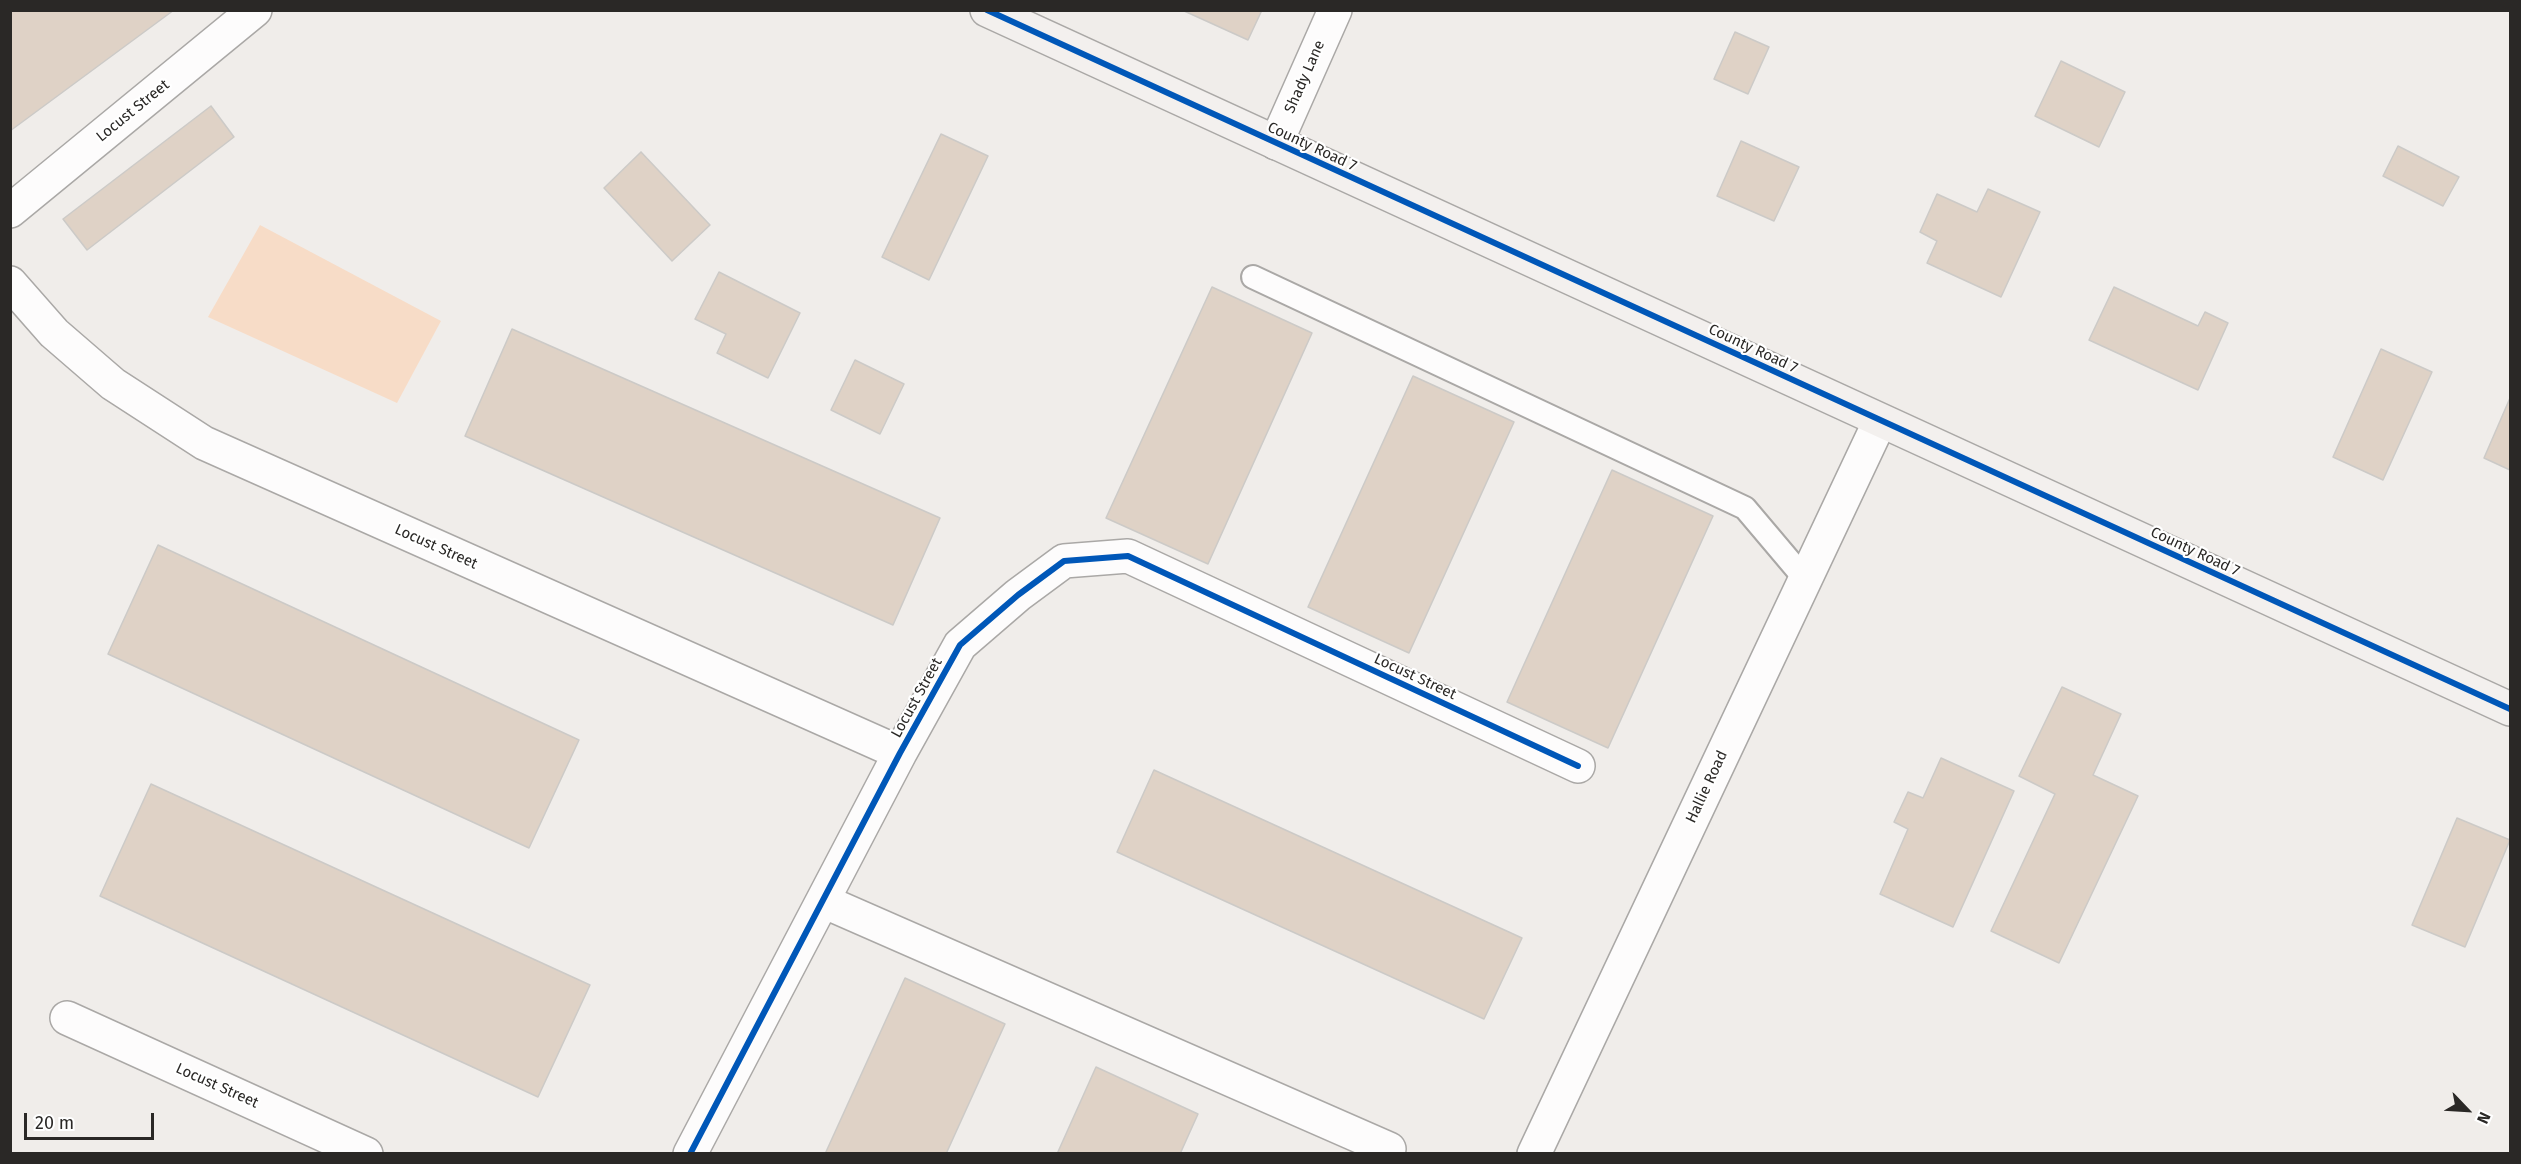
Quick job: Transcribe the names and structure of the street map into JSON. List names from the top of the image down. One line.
{"streets":{"street":["Shady Lane","Locust Street","County Road 7","Hallie Road"]},"crossings":[["Shady Lane","County Road 7"],["County Road 7","Hallie Road"]],"scale_bar":"20 m","north":"bottom right"}
